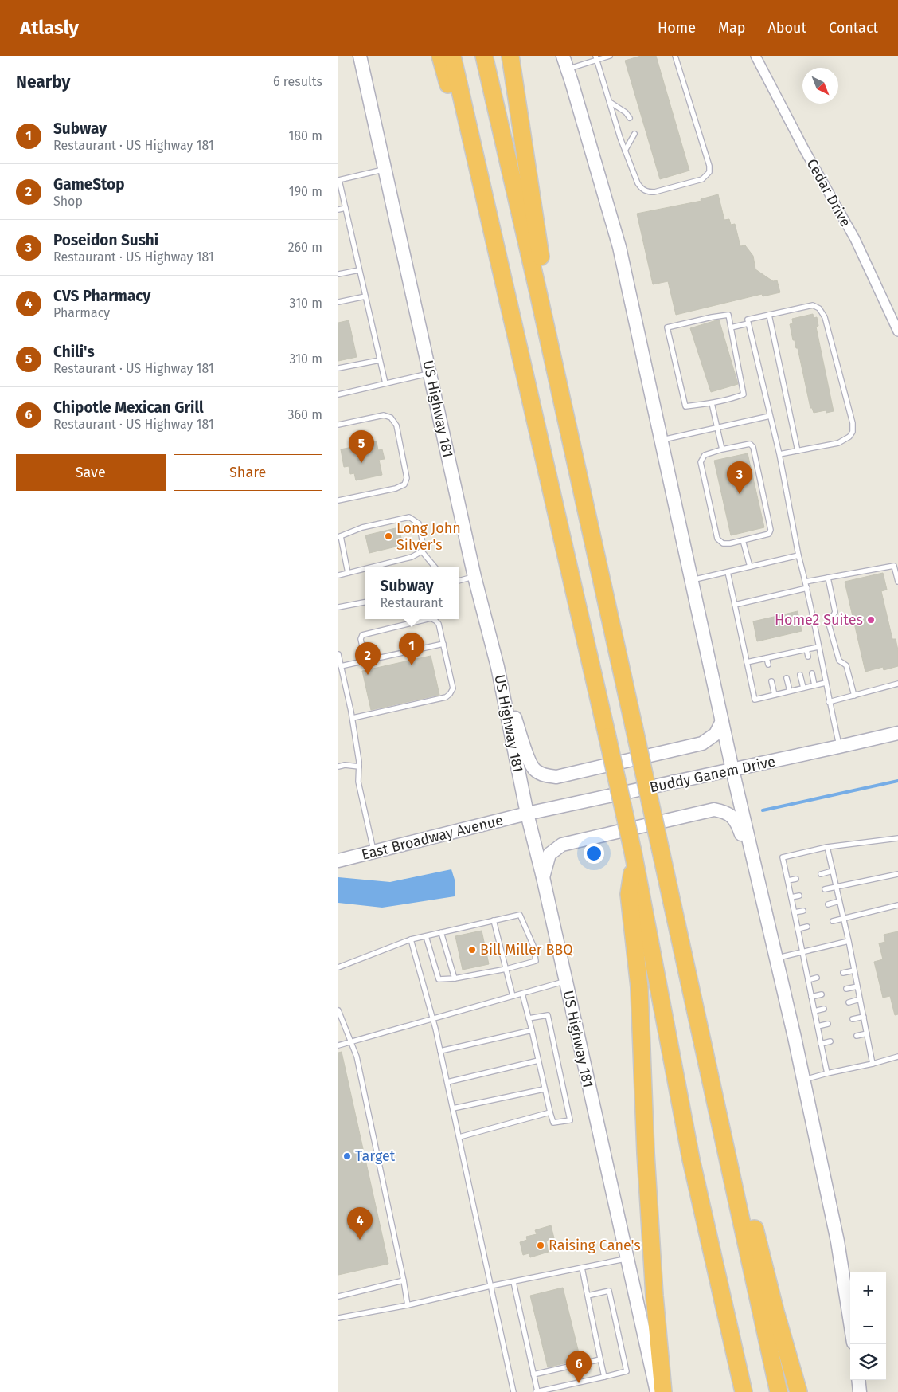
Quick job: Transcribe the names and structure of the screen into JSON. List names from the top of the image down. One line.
{"streets":{"main road":["US Highway 181","Buddy Ganem Drive","East Broadway Avenue"],"street":["Cedar Drive"]},"crossings":[["US Highway 181","Buddy Ganem Drive"],["US Highway 181","East Broadway Avenue"],["Buddy Ganem Drive","East Broadway Avenue"]],"places":["Long John Silver's","Home2 Suites","Bill Miller BBQ","Target","Raising Cane's"],"north":"bottom right","page":{"header":"Atlasly","nav":["Home","Map","About","Contact"],"heading":["Nearby","6 results"],"list":[{"mark":"1","name":"Subway","note":"Restaurant · US Highway 181","value":"180 m"},{"mark":"2","name":"GameStop","note":"Shop","value":"190 m"},{"mark":"3","name":"Poseidon Sushi","note":"Restaurant · US Highway 181","value":"260 m"},{"mark":"4","name":"CVS Pharmacy","note":"Pharmacy","value":"310 m"},{"mark":"5","name":"Chili's","note":"Restaurant · US Highway 181","value":"310 m"},{"mark":"6","name":"Chipotle Mexican Grill","note":"Restaurant · US Highway 181","value":"360 m"}],"pins":["5","3","1","2","4","6"],"buttons":["Save","Share"],"popup":["Subway","Restaurant"],"map_buttons":["+","−"]}}
